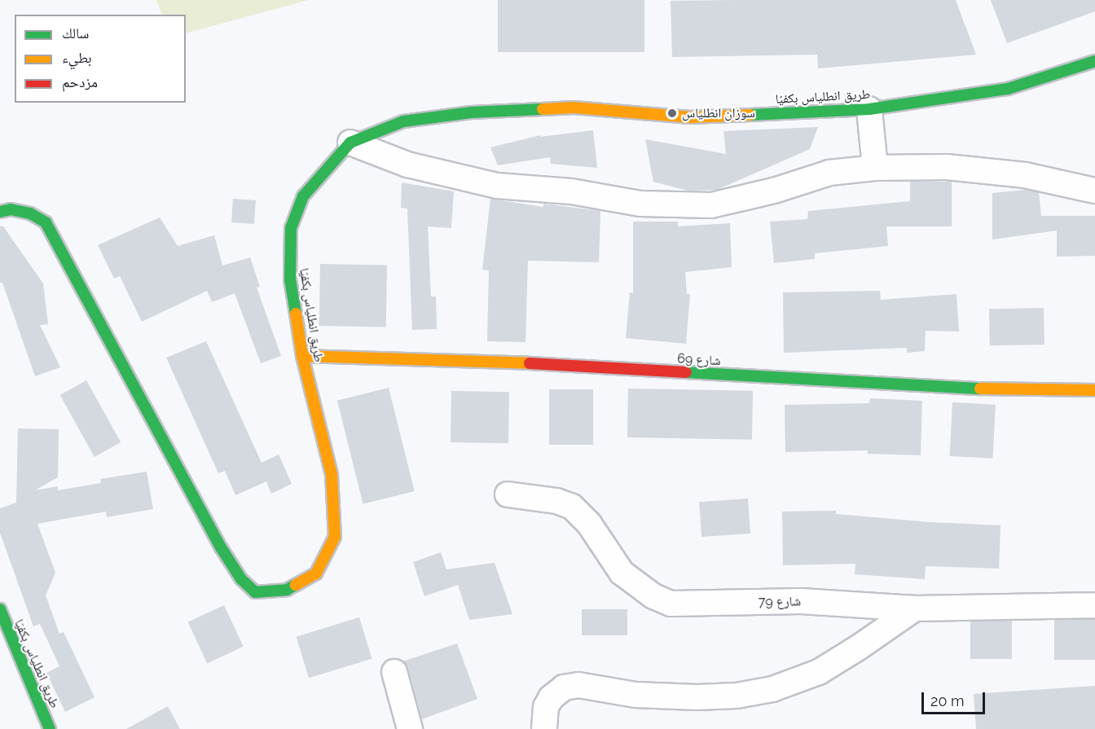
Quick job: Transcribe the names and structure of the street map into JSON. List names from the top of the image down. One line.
{"streets":{"main road":["طريق انطلياس بكفيّا","شارع 69"],"street":["شارع 79"]},"crossings":[["طريق انطلياس بكفيّا","شارع 69"]],"places":["سوزان انطلياس"],"legend":["سالك","بطيء","مزدحم"],"scale_bar":"20 m"}
